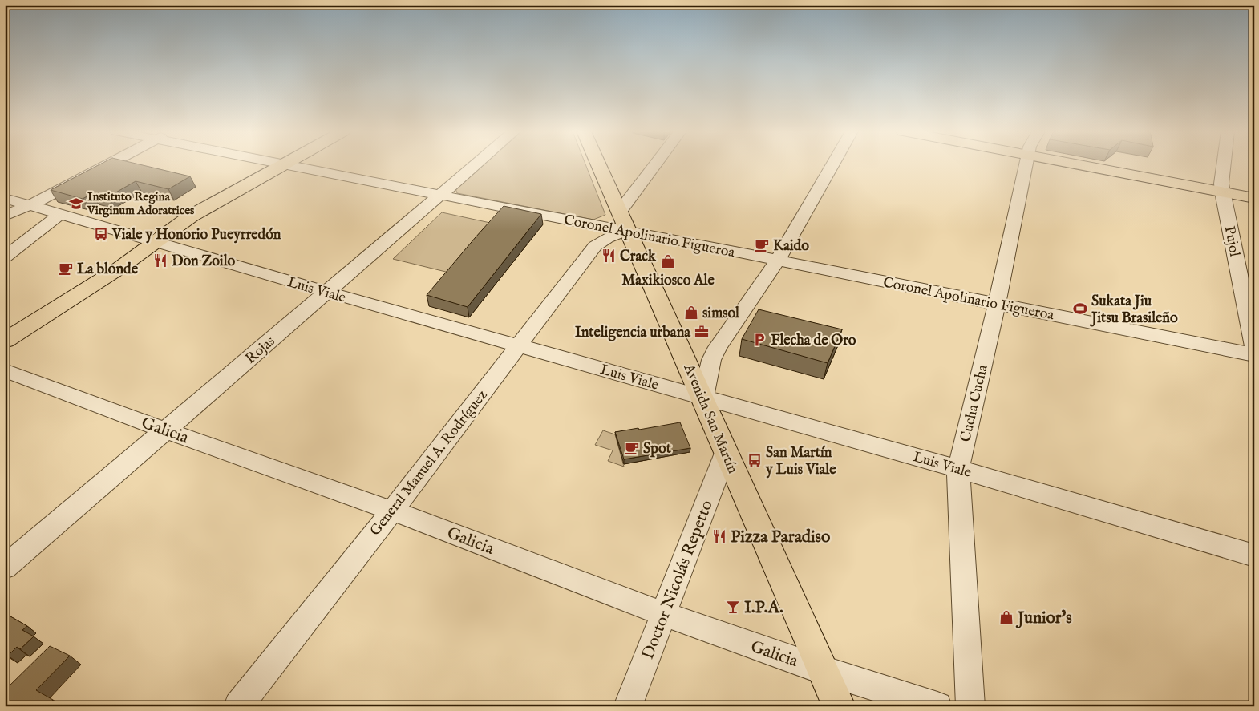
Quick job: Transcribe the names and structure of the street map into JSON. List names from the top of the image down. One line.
{"streets":{"main road":["Avenida San Martín"],"street":["Coronel Apolinario Figueroa","Pujol","Luis Viale","Rojas","Cucha Cucha","Galicia","General Manuel A. Rodríguez","Doctor Nicolás Repetto"]},"crossings":[["Coronel Apolinario Figueroa","Rojas"],["Coronel Apolinario Figueroa","Cucha Cucha"],["Coronel Apolinario Figueroa","Avenida San Martín"],["Coronel Apolinario Figueroa","General Manuel A. Rodríguez"],["Luis Viale","Rojas"],["Luis Viale","Cucha Cucha"],["Luis Viale","Avenida San Martín"],["Luis Viale","General Manuel A. Rodríguez"],["Rojas","Galicia"],["Avenida San Martín","Galicia"],["Avenida San Martín","General Manuel A. Rodríguez"],["Avenida San Martín","Doctor Nicolás Repetto"],["Galicia","General Manuel A. Rodríguez"],["Galicia","Doctor Nicolás Repetto"]],"places":{"school or university":["Instituto Regina Virginum Adoratrices"],"bus stop":["Viale y Honorio Pueyrredón","San Martín y Luis Viale"],"cafe":["Kaido","La blonde","Spot"],"restaurant":["Crack","Don Zoilo","Pizza Paradiso"],"shop":["Maxikiosco Ale","simsol","Junior's"],"sports":["Sukata Jiu Jitsu Brasileño"],"office":["Inteligencia urbana"],"parking":["Flecha de Oro"],"bar":["I.P.A."]}}
